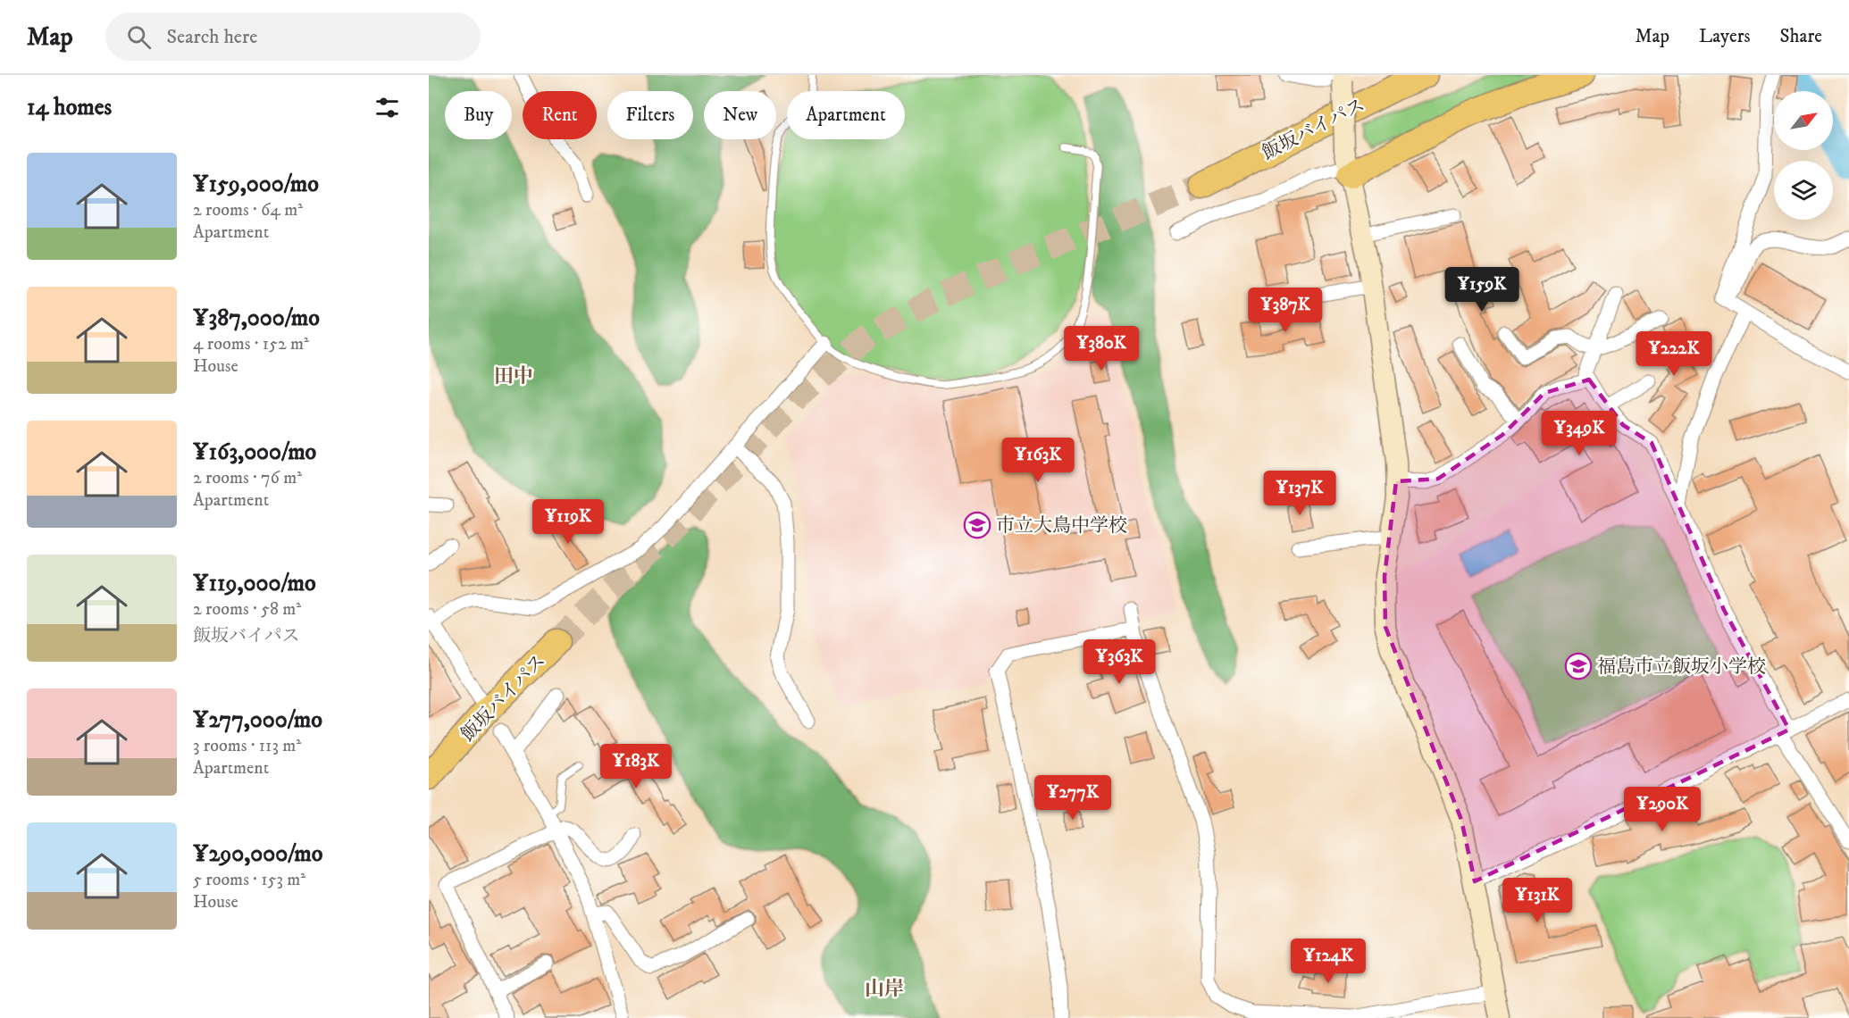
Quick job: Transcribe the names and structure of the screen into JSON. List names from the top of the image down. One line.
{"streets":{"highway":["飯坂バイパス"]},"districts":["田中","山岸"],"places":{"school or university":["市立大鳥中学校","福島市立飯坂小学校"]},"north":"top right","page":{"header":"Map","search":"Search here","nav":["Map","Layers","Share"],"heading":"14 homes","chip":["Buy","Rent","Filters","New","Apartment"],"list":[{"name":"¥159,000/mo","note":"2 rooms · 64 m² · Apartment"},{"name":"¥387,000/mo","note":"4 rooms · 152 m² · House"},{"name":"¥163,000/mo","note":"2 rooms · 76 m² · Apartment"},{"name":"¥119,000/mo","note":"2 rooms · 58 m² · 飯坂バイパス"},{"name":"¥277,000/mo","note":"3 rooms · 113 m² · Apartment"},{"name":"¥290,000/mo","note":"5 rooms · 153 m² · House"}],"price":["¥159K","¥387K","¥380K","¥222K","¥349K","¥163K","¥137K","¥119K","¥363K","¥183K","¥277K","¥290K","¥131K","¥124K"]}}
